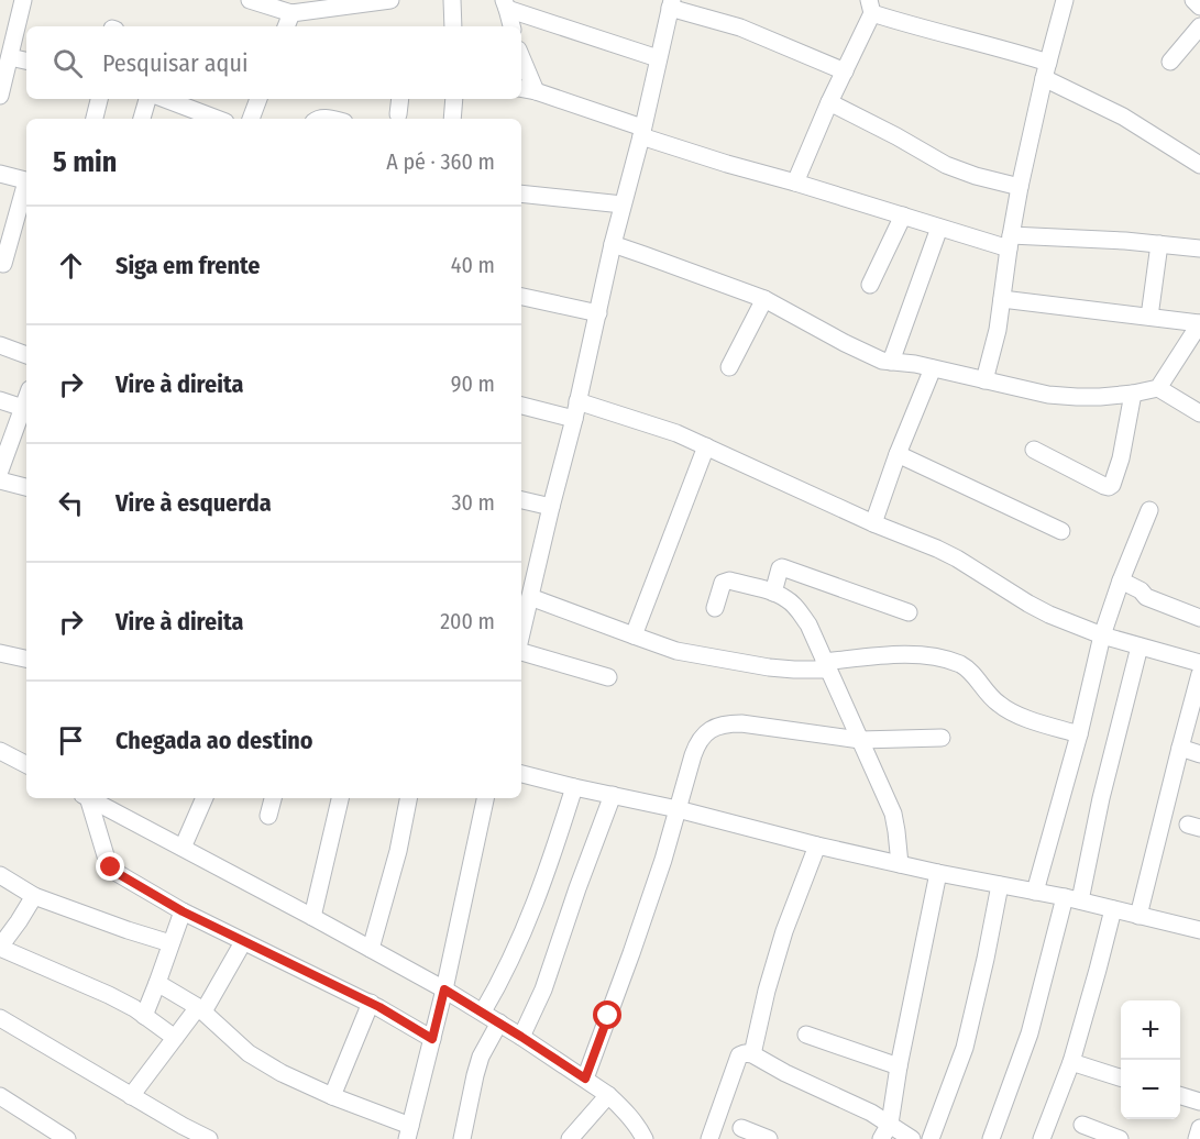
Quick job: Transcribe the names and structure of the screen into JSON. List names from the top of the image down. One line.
{"page":{"search":"Pesquisar aqui","heading":["5 min","A pé · 360 m"],"list":[["Siga em frente","40 m"],["Vire à direita","90 m"],["Vire à esquerda","30 m"],["Vire à direita","200 m"],"Chegada ao destino"],"map_buttons":["+","−"]}}
